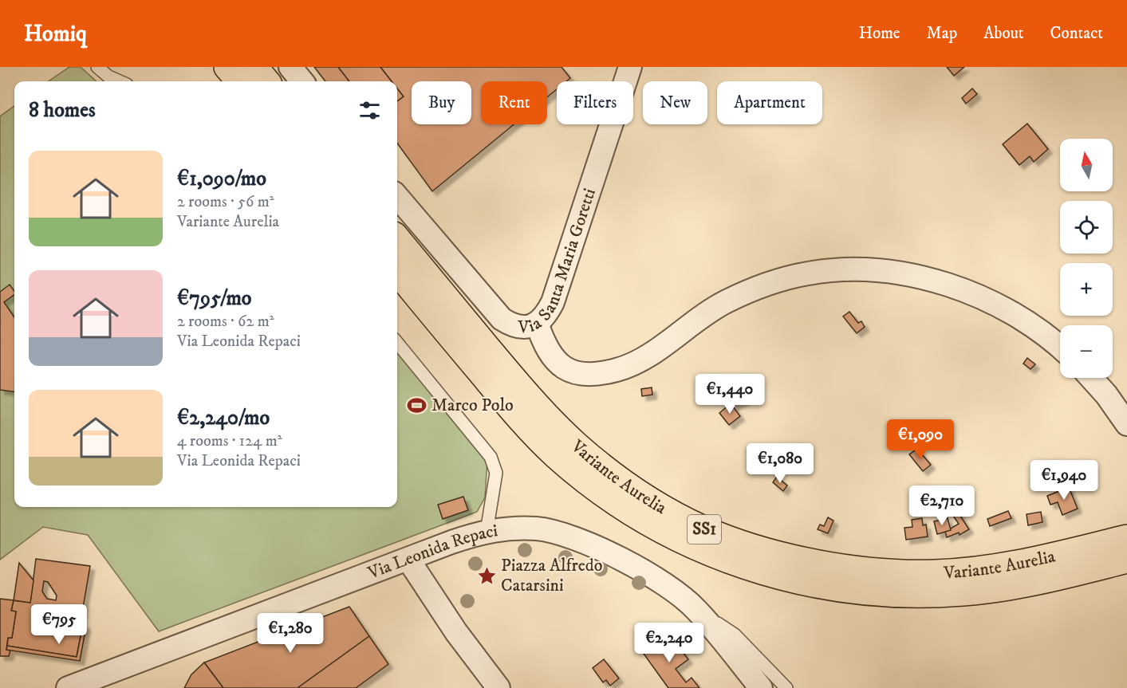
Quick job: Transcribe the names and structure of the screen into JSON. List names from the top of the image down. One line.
{"streets":{"highway":["Variante Aurelia","SS1"],"street":["Via Santa Maria Goretti","Via Leonida Repaci"]},"places":{"sports":["Marco Polo"],"place":["Piazza Alfredo Catarsini"]},"north":"top","page":{"header":"Homiq","nav":["Home","Map","About","Contact"],"chip":["Buy","Rent","Filters","New","Apartment"],"heading":"8 homes","map_buttons":["+","−"],"list":[{"name":"€1,090/mo","note":"2 rooms · 56 m² · Variante Aurelia"},{"name":"€795/mo","note":"2 rooms · 62 m² · Via Leonida Repaci"},{"name":"€2,240/mo","note":"4 rooms · 124 m² · Via Leonida Repaci"}],"price":["€1,440","€1,090","€1,080","€1,940","€2,710","€795","€1,280","€2,240"]}}
